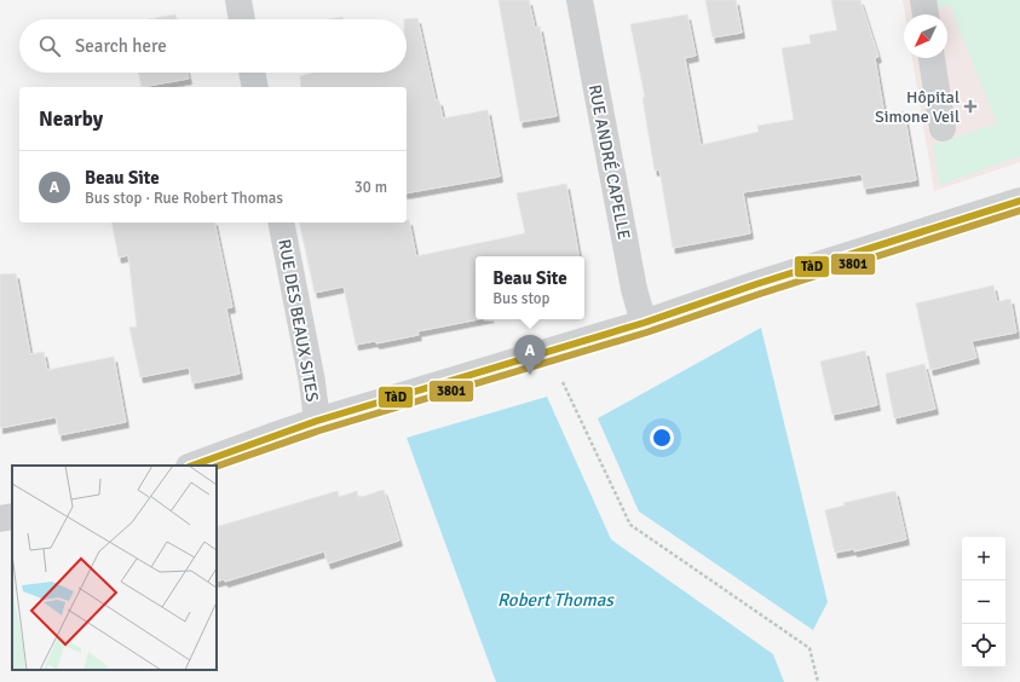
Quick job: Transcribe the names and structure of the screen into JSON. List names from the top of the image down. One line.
{"streets":{"street":["RUE ANDRÉ CAPELLE","RUE DES BEAUX SITES"]},"water":["Robert Thomas"],"places":{"health":["Hôpital Simone Veil"]},"lines":["transit line TàD","transit line 3801"],"north":"bottom left","page":{"search":"Search here","heading":"Nearby","list":[{"mark":"A","name":"Beau Site","note":"Bus stop · Rue Robert Thomas","value":"30 m"}],"popup":["Beau Site","Bus stop"],"pins":"A","map_buttons":["+","−"]}}
